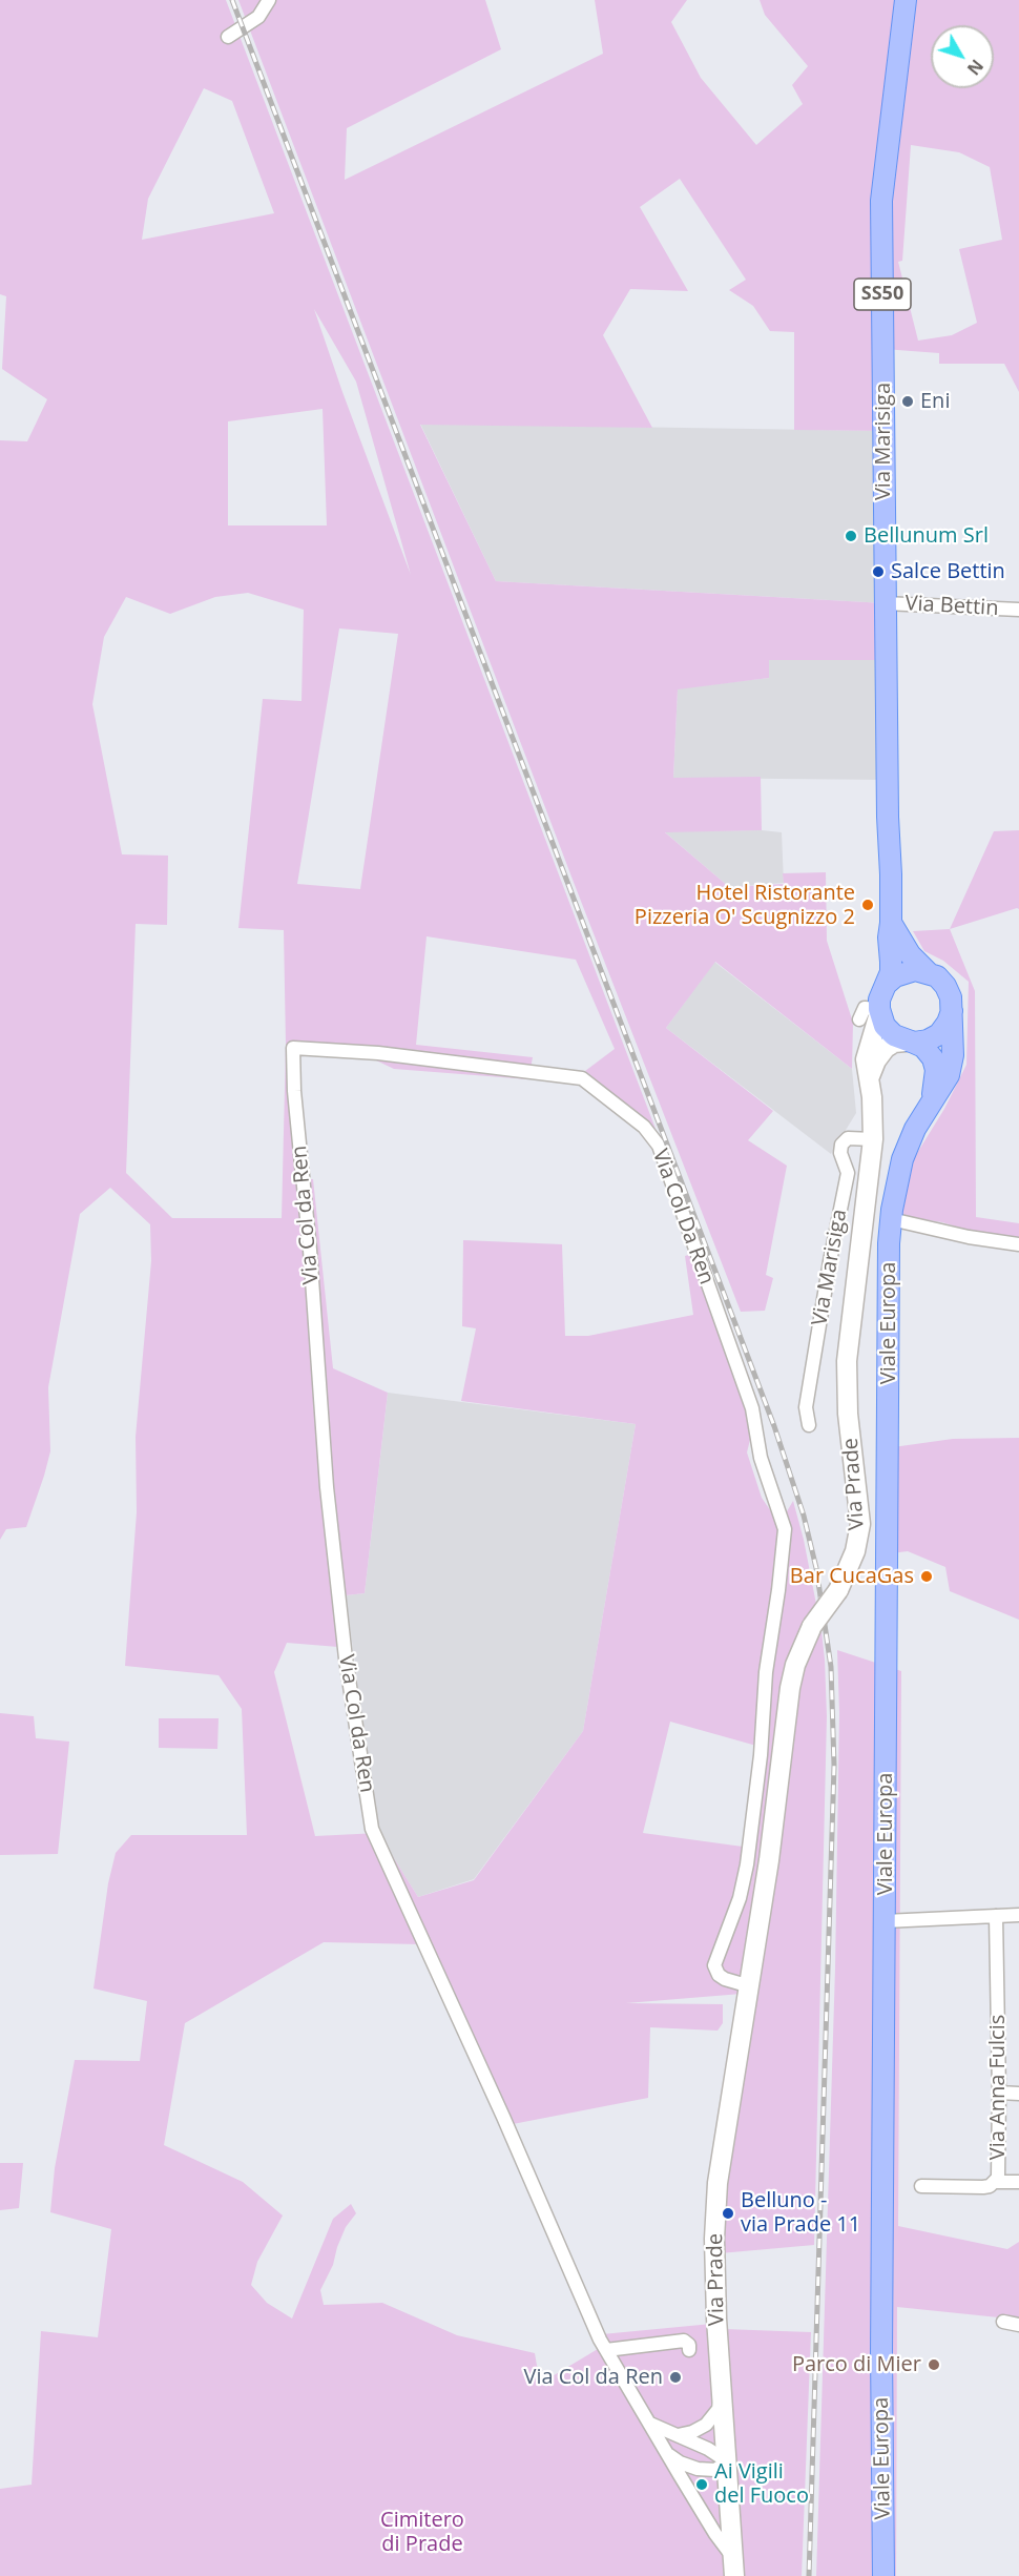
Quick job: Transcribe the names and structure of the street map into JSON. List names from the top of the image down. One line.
{"streets":{"main road":["SS50","Via Marisiga","Viale Europa","Via Prade"],"street":["Via Bettin","Via Col da Ren","Via Col Da Ren","Via Anna Fulcis"]},"crossings":[["Via Marisiga","Via Bettin"],["Via Marisiga","Viale Europa"],["Via Marisiga","Via Prade"],["Via Col da Ren","Via Col Da Ren"],["Via Col da Ren","Via Prade"],["Via Col Da Ren","Via Prade"],["Viale Europa","Via Prade"]],"parks":["Cimitero di Prade"],"places":["Eni","Bellunum Srl","Salce Bettin","Hotel Ristorante Pizzeria O' Scugnizzo 2","Bar CucaGas","Belluno - via Prade 11","Parco di Mier","Via Col da Ren","Ai Vigili del Fuoco"],"north":"bottom right"}
